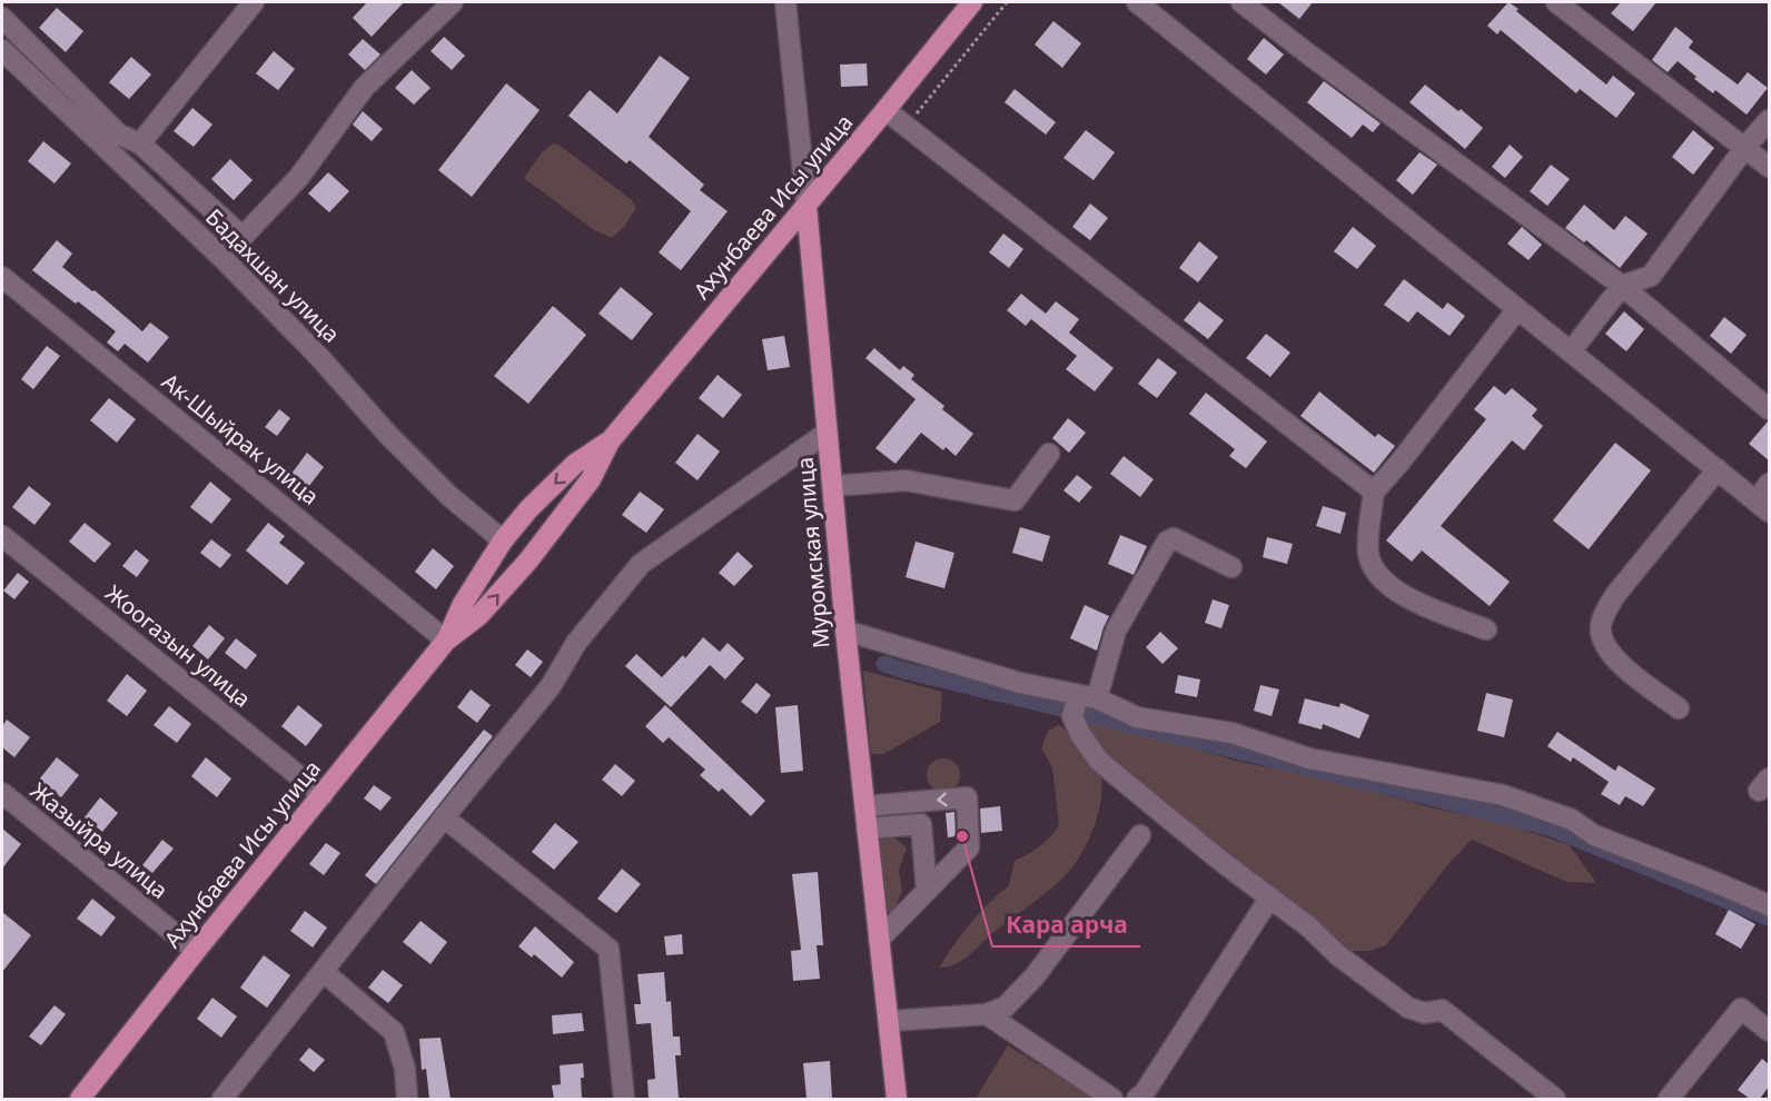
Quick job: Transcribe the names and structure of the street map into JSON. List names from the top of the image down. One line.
{"streets":{"main road":["Ахунбаева Исы улица","Муромская улица"],"street":["Бадахшан улица","Ак-Шыйрак улица","Жоогазын улица","Жазыйра улица"]},"crossings":[["Ахунбаева Исы улица","Бадахшан улица"],["Ахунбаева Исы улица","Ак-Шыйрак улица"],["Ахунбаева Исы улица","Муромская улица"],["Ахунбаева Исы улица","Жоогазын улица"],["Ахунбаева Исы улица","Жазыйра улица"]],"places":["Кара арча"]}
